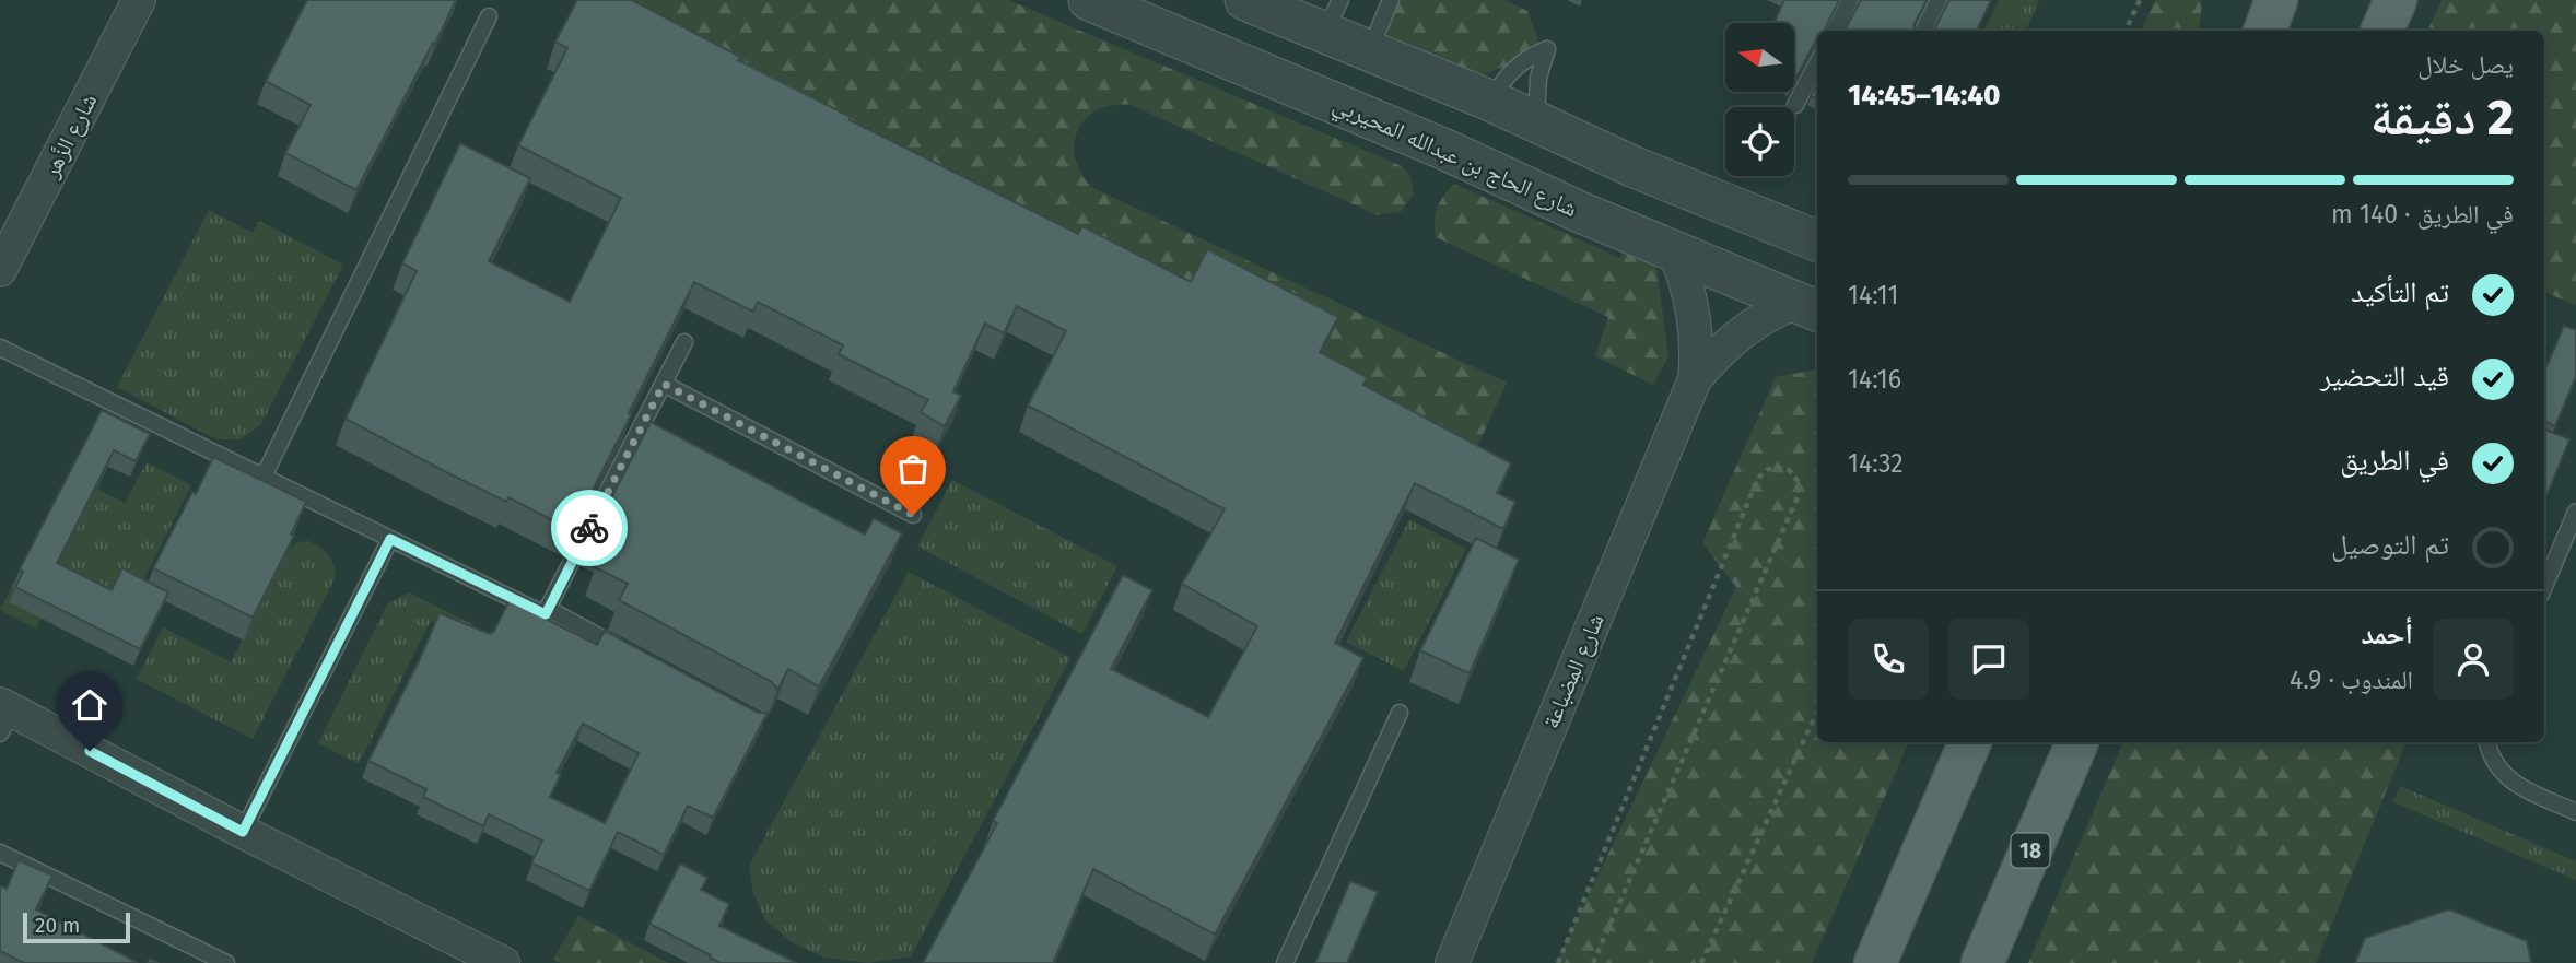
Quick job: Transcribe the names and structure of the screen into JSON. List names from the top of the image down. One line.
{"streets":{"main road":["18"],"street":["شارع الزَّهر","شارع الحاج بن عبدالله المحيربي","شارع المِضباعة"]},"crossings":[["شارع الحاج بن عبدالله المحيربي","شارع المِضباعة"]],"scale_bar":"20 m","north":"left","page":{"heading":["2 دقيقة","يصل خلال","14:40–14:45"],"panel":["أحمد","المندوب · 4.9"],"bar":"في الطريق · 140 m","list":[["تم التأكيد","14:11"],["قيد التحضير","14:16"],["في الطريق","14:32"],"تم التوصيل"],"scale":"20 m"}}
